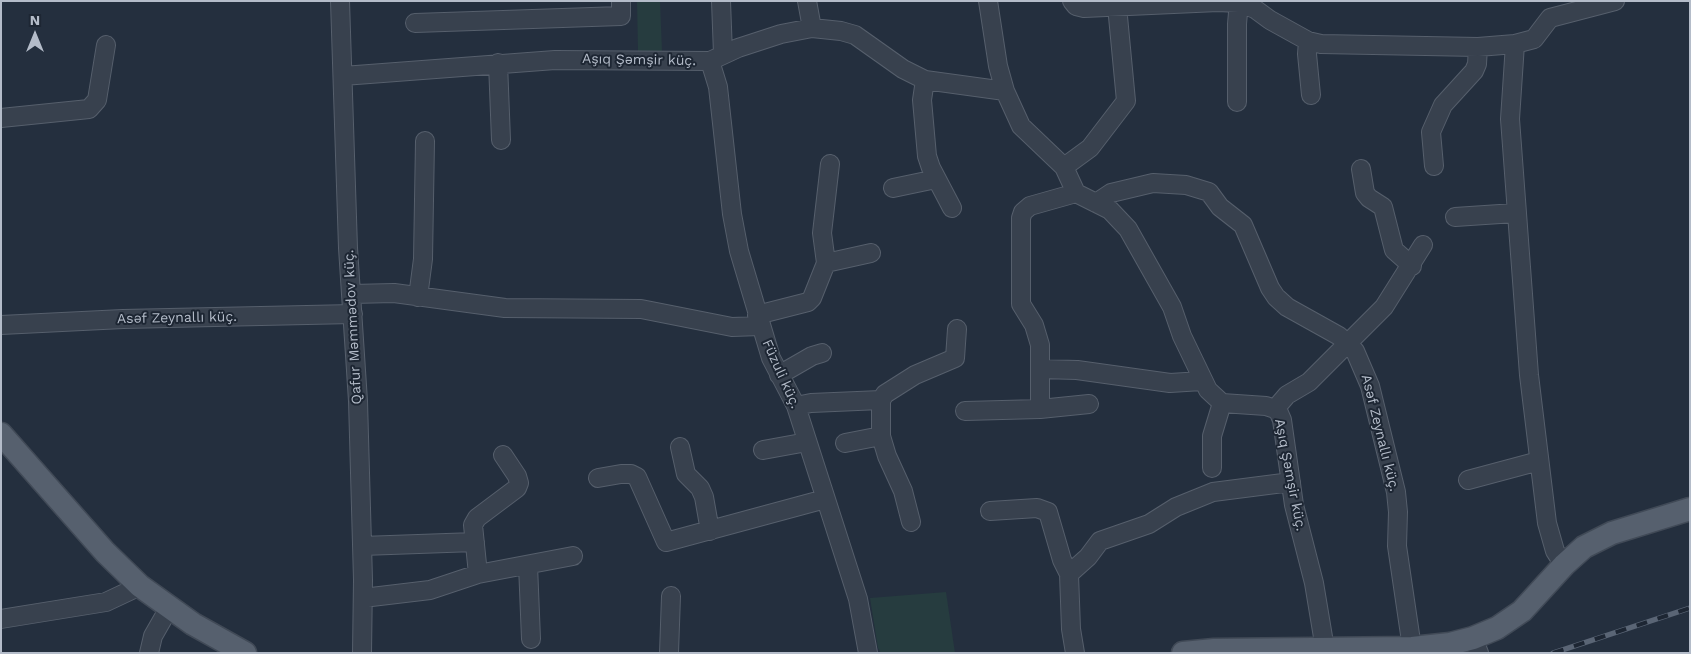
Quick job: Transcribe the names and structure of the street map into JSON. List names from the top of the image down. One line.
{"streets":{"street":["Aşıq Şəmşir küç.","Asəf Zeynallı küç.","Qafur Məmmədov küç.","Füzuli küç."]},"crossings":[["Aşıq Şəmşir küç.","Qafur Məmmədov küç."],["Aşıq Şəmşir küç.","Füzuli küç."],["Asəf Zeynallı küç.","Qafur Məmmədov küç."]],"north":"top"}
